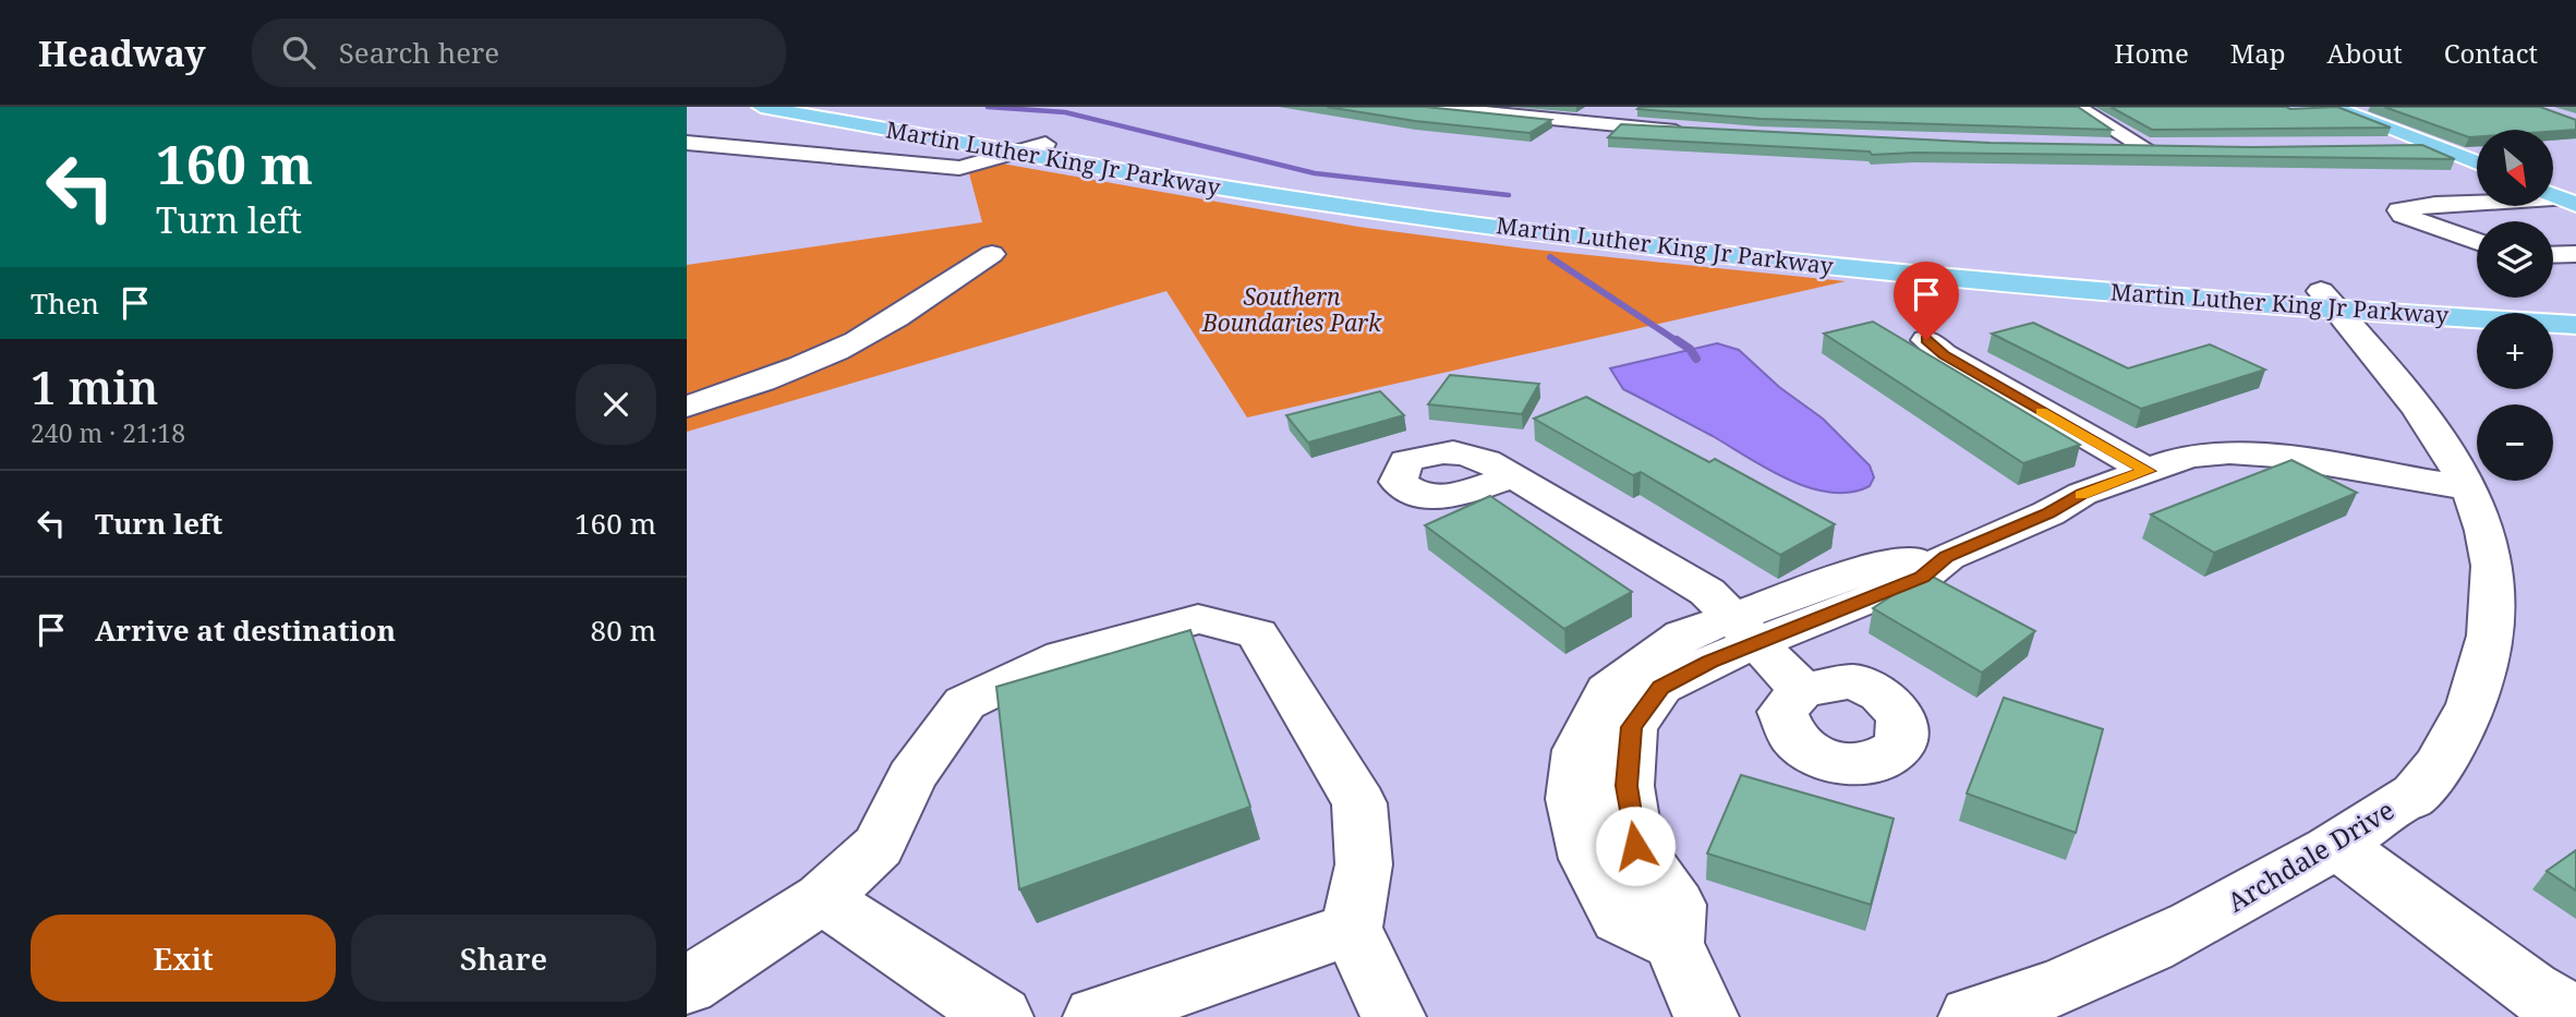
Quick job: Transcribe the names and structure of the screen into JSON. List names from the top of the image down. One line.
{"streets":{"main road":["Martin Luther King Jr Parkway"],"street":["Archdale Drive"]},"crossings":[["Martin Luther King Jr Parkway","Archdale Drive"]],"parks":["Southern Boundaries Park"],"north":"bottom right","page":{"header":"Headway","search":"Search here","nav":["Home","Map","About","Contact"],"turn":["160 m","Turn left"],"map_buttons":["+","−"],"then":"Then","heading":["1 min","240 m · 21:18"],"list":[{"name":"Turn left","value":"160 m"},{"name":"Arrive at destination","value":"80 m"}],"buttons":["Exit","Share"]}}
